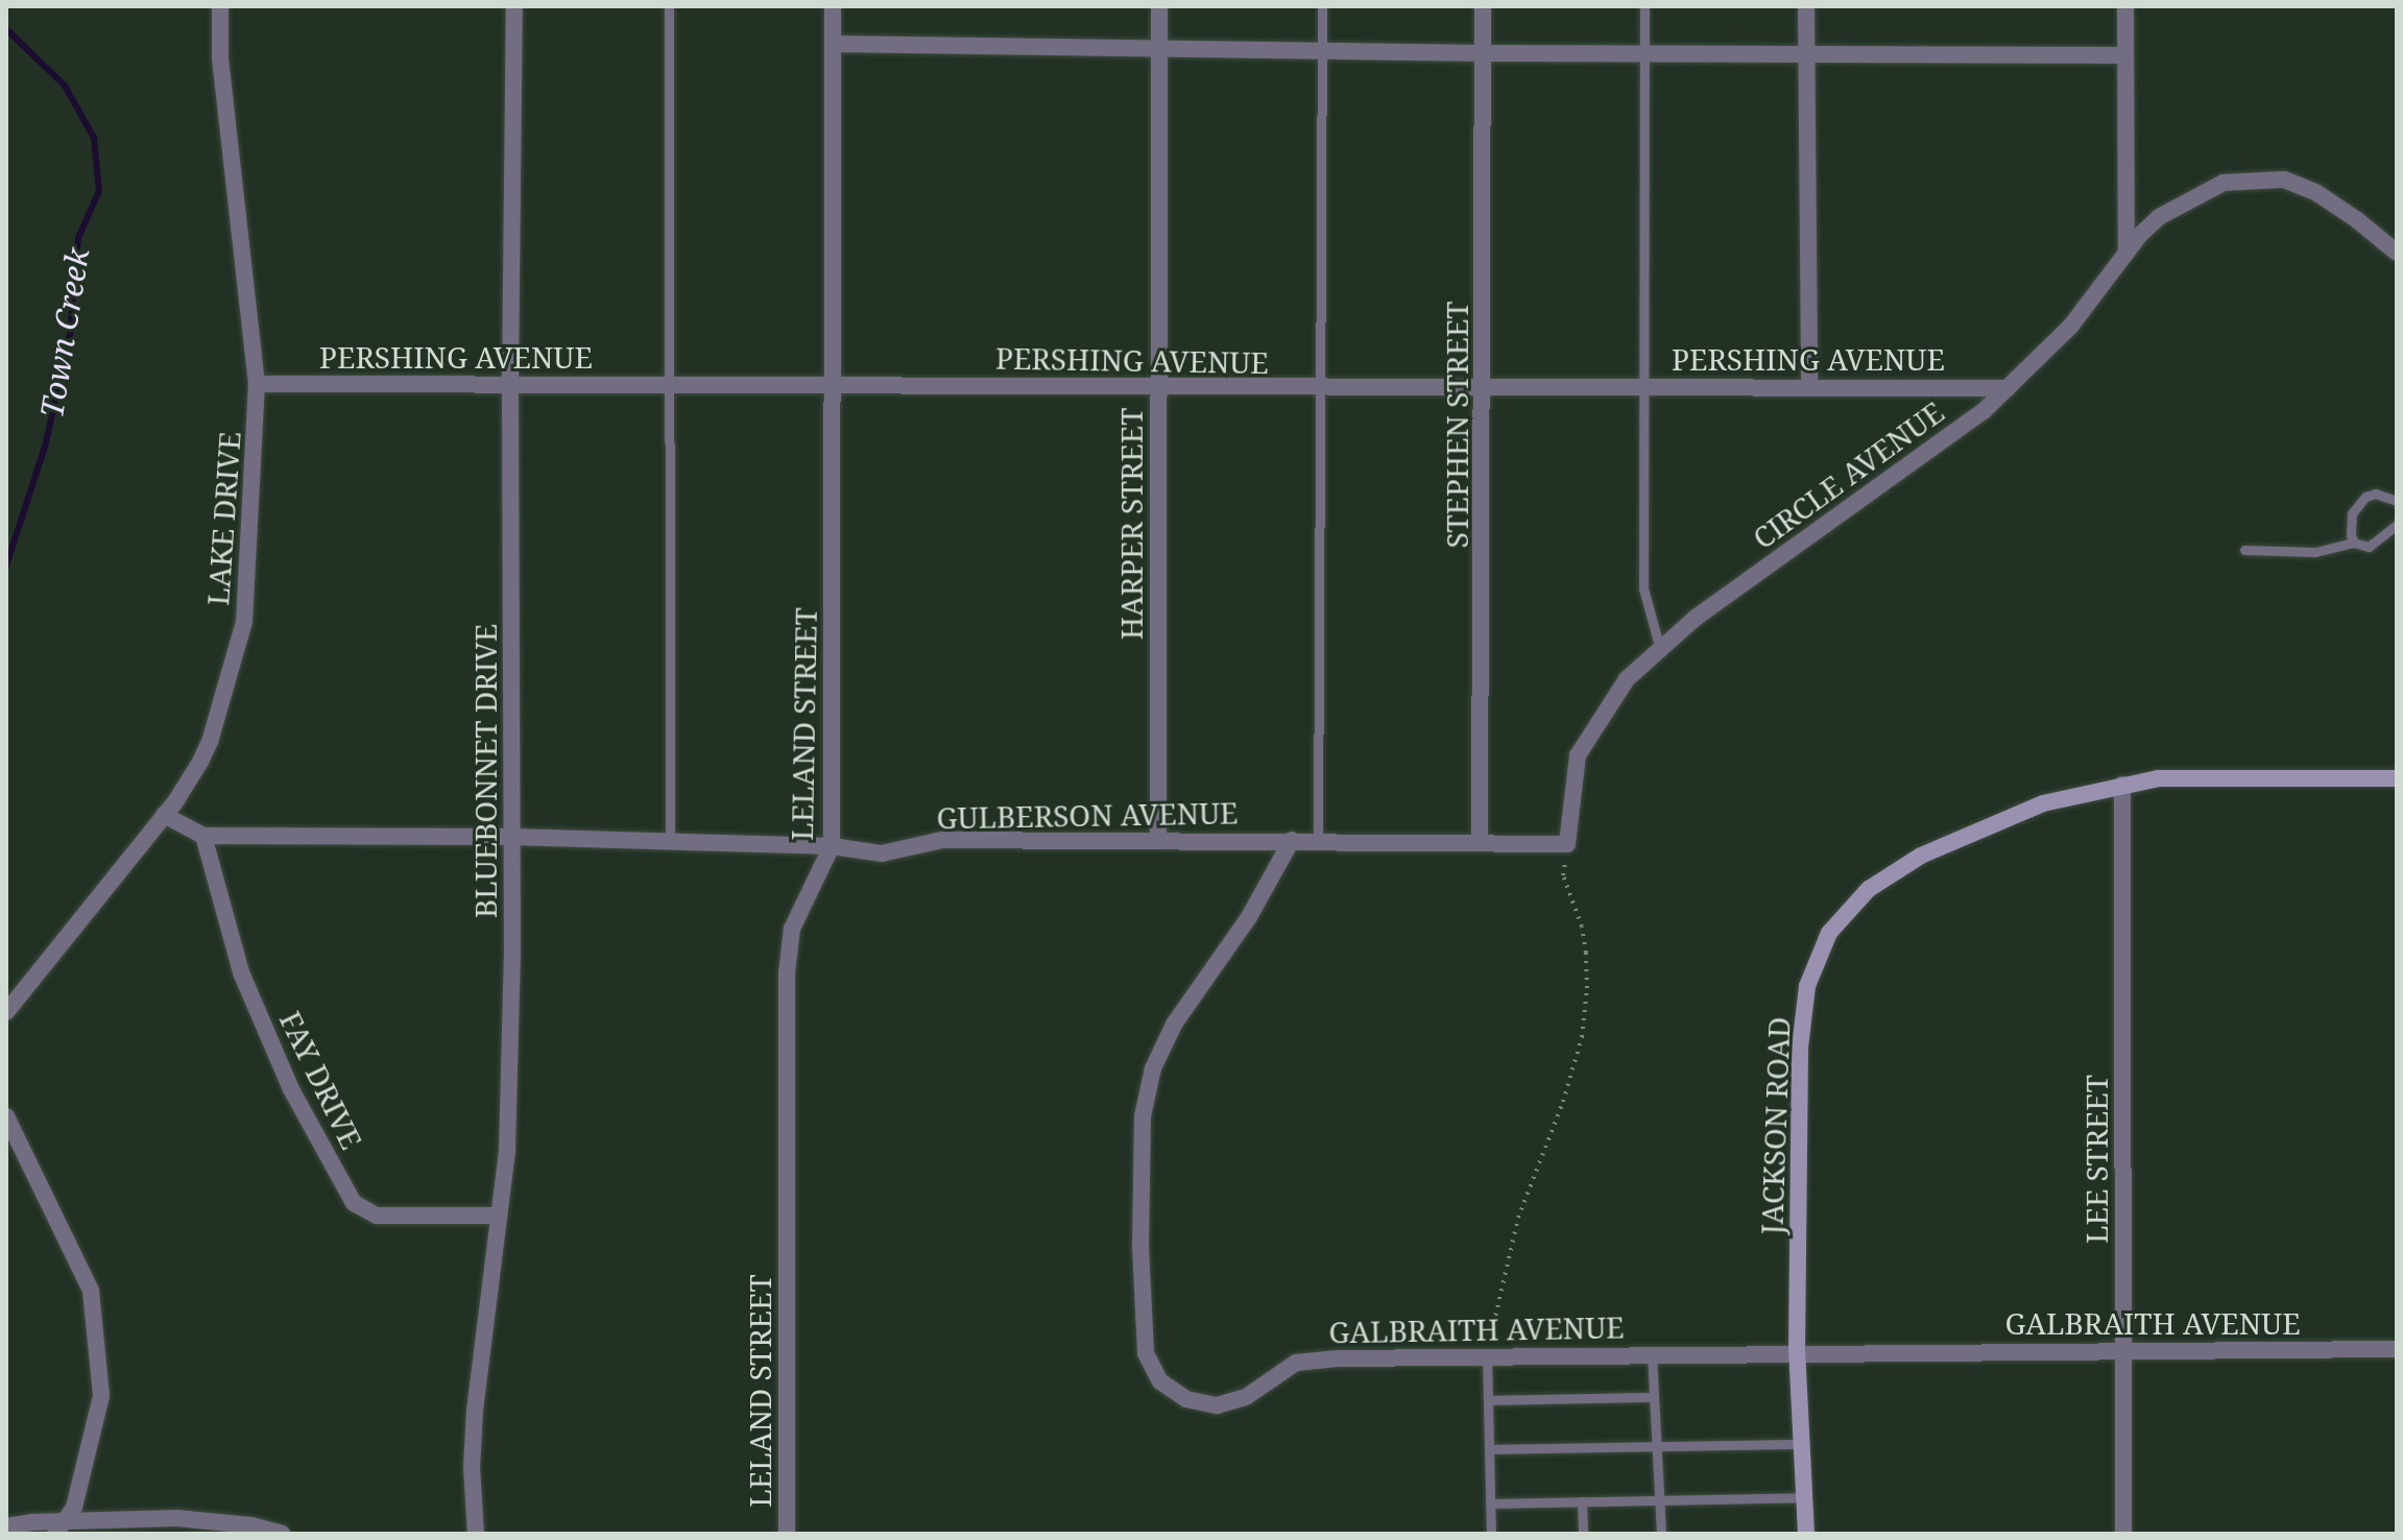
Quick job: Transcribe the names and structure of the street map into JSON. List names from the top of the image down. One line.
{"streets":{"street":["PERSHING AVENUE","STEPHEN STREET","CIRCLE AVENUE","LAKE DRIVE","HARPER STREET","LELAND STREET","BLUEBONNET DRIVE","GULBERSON AVENUE","FAY DRIVE","JACKSON ROAD","LEE STREET","GALBRAITH AVENUE"]},"crossings":[["PERSHING AVENUE","STEPHEN STREET"],["PERSHING AVENUE","CIRCLE AVENUE"],["PERSHING AVENUE","LAKE DRIVE"],["PERSHING AVENUE","HARPER STREET"],["PERSHING AVENUE","LELAND STREET"],["PERSHING AVENUE","BLUEBONNET DRIVE"],["STEPHEN STREET","GULBERSON AVENUE"],["CIRCLE AVENUE","GULBERSON AVENUE"],["LAKE DRIVE","GULBERSON AVENUE"],["HARPER STREET","GULBERSON AVENUE"],["LELAND STREET","GULBERSON AVENUE"],["BLUEBONNET DRIVE","GULBERSON AVENUE"],["BLUEBONNET DRIVE","FAY DRIVE"],["GULBERSON AVENUE","FAY DRIVE"],["GULBERSON AVENUE","GALBRAITH AVENUE"],["JACKSON ROAD","LEE STREET"],["JACKSON ROAD","GALBRAITH AVENUE"],["LEE STREET","GALBRAITH AVENUE"]],"water":["Town Creek"]}
